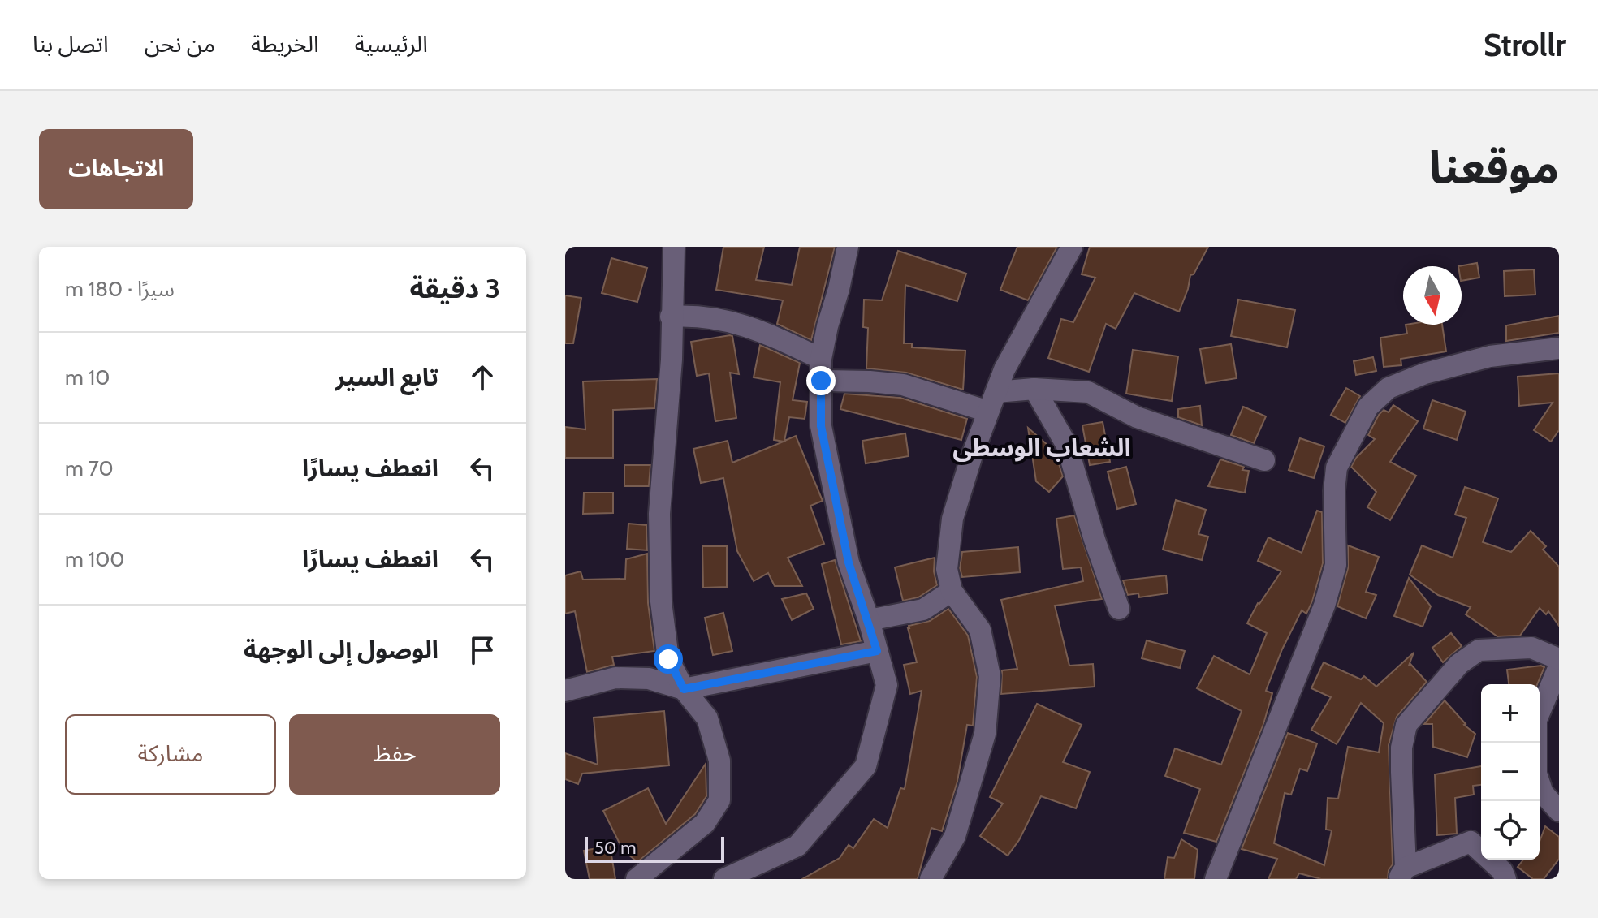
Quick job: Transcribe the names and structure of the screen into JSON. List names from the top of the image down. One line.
{"districts":["الشعاب الوسطى"],"scale_bar":"50 m","north":"bottom","page":{"header":"Strollr","nav":["الرئيسية","الخريطة","من نحن","اتصل بنا"],"title":"موقعنا","buttons":["الاتجاهات",["حفظ","مشاركة"]],"heading":["3 دقيقة","سيرًا · 180 m"],"list":[["تابع السير","10 m"],["انعطف يسارًا","70 m"],["انعطف يسارًا","100 m"],"الوصول إلى الوجهة"],"map_buttons":["+","−"],"scale":"50 m"}}
